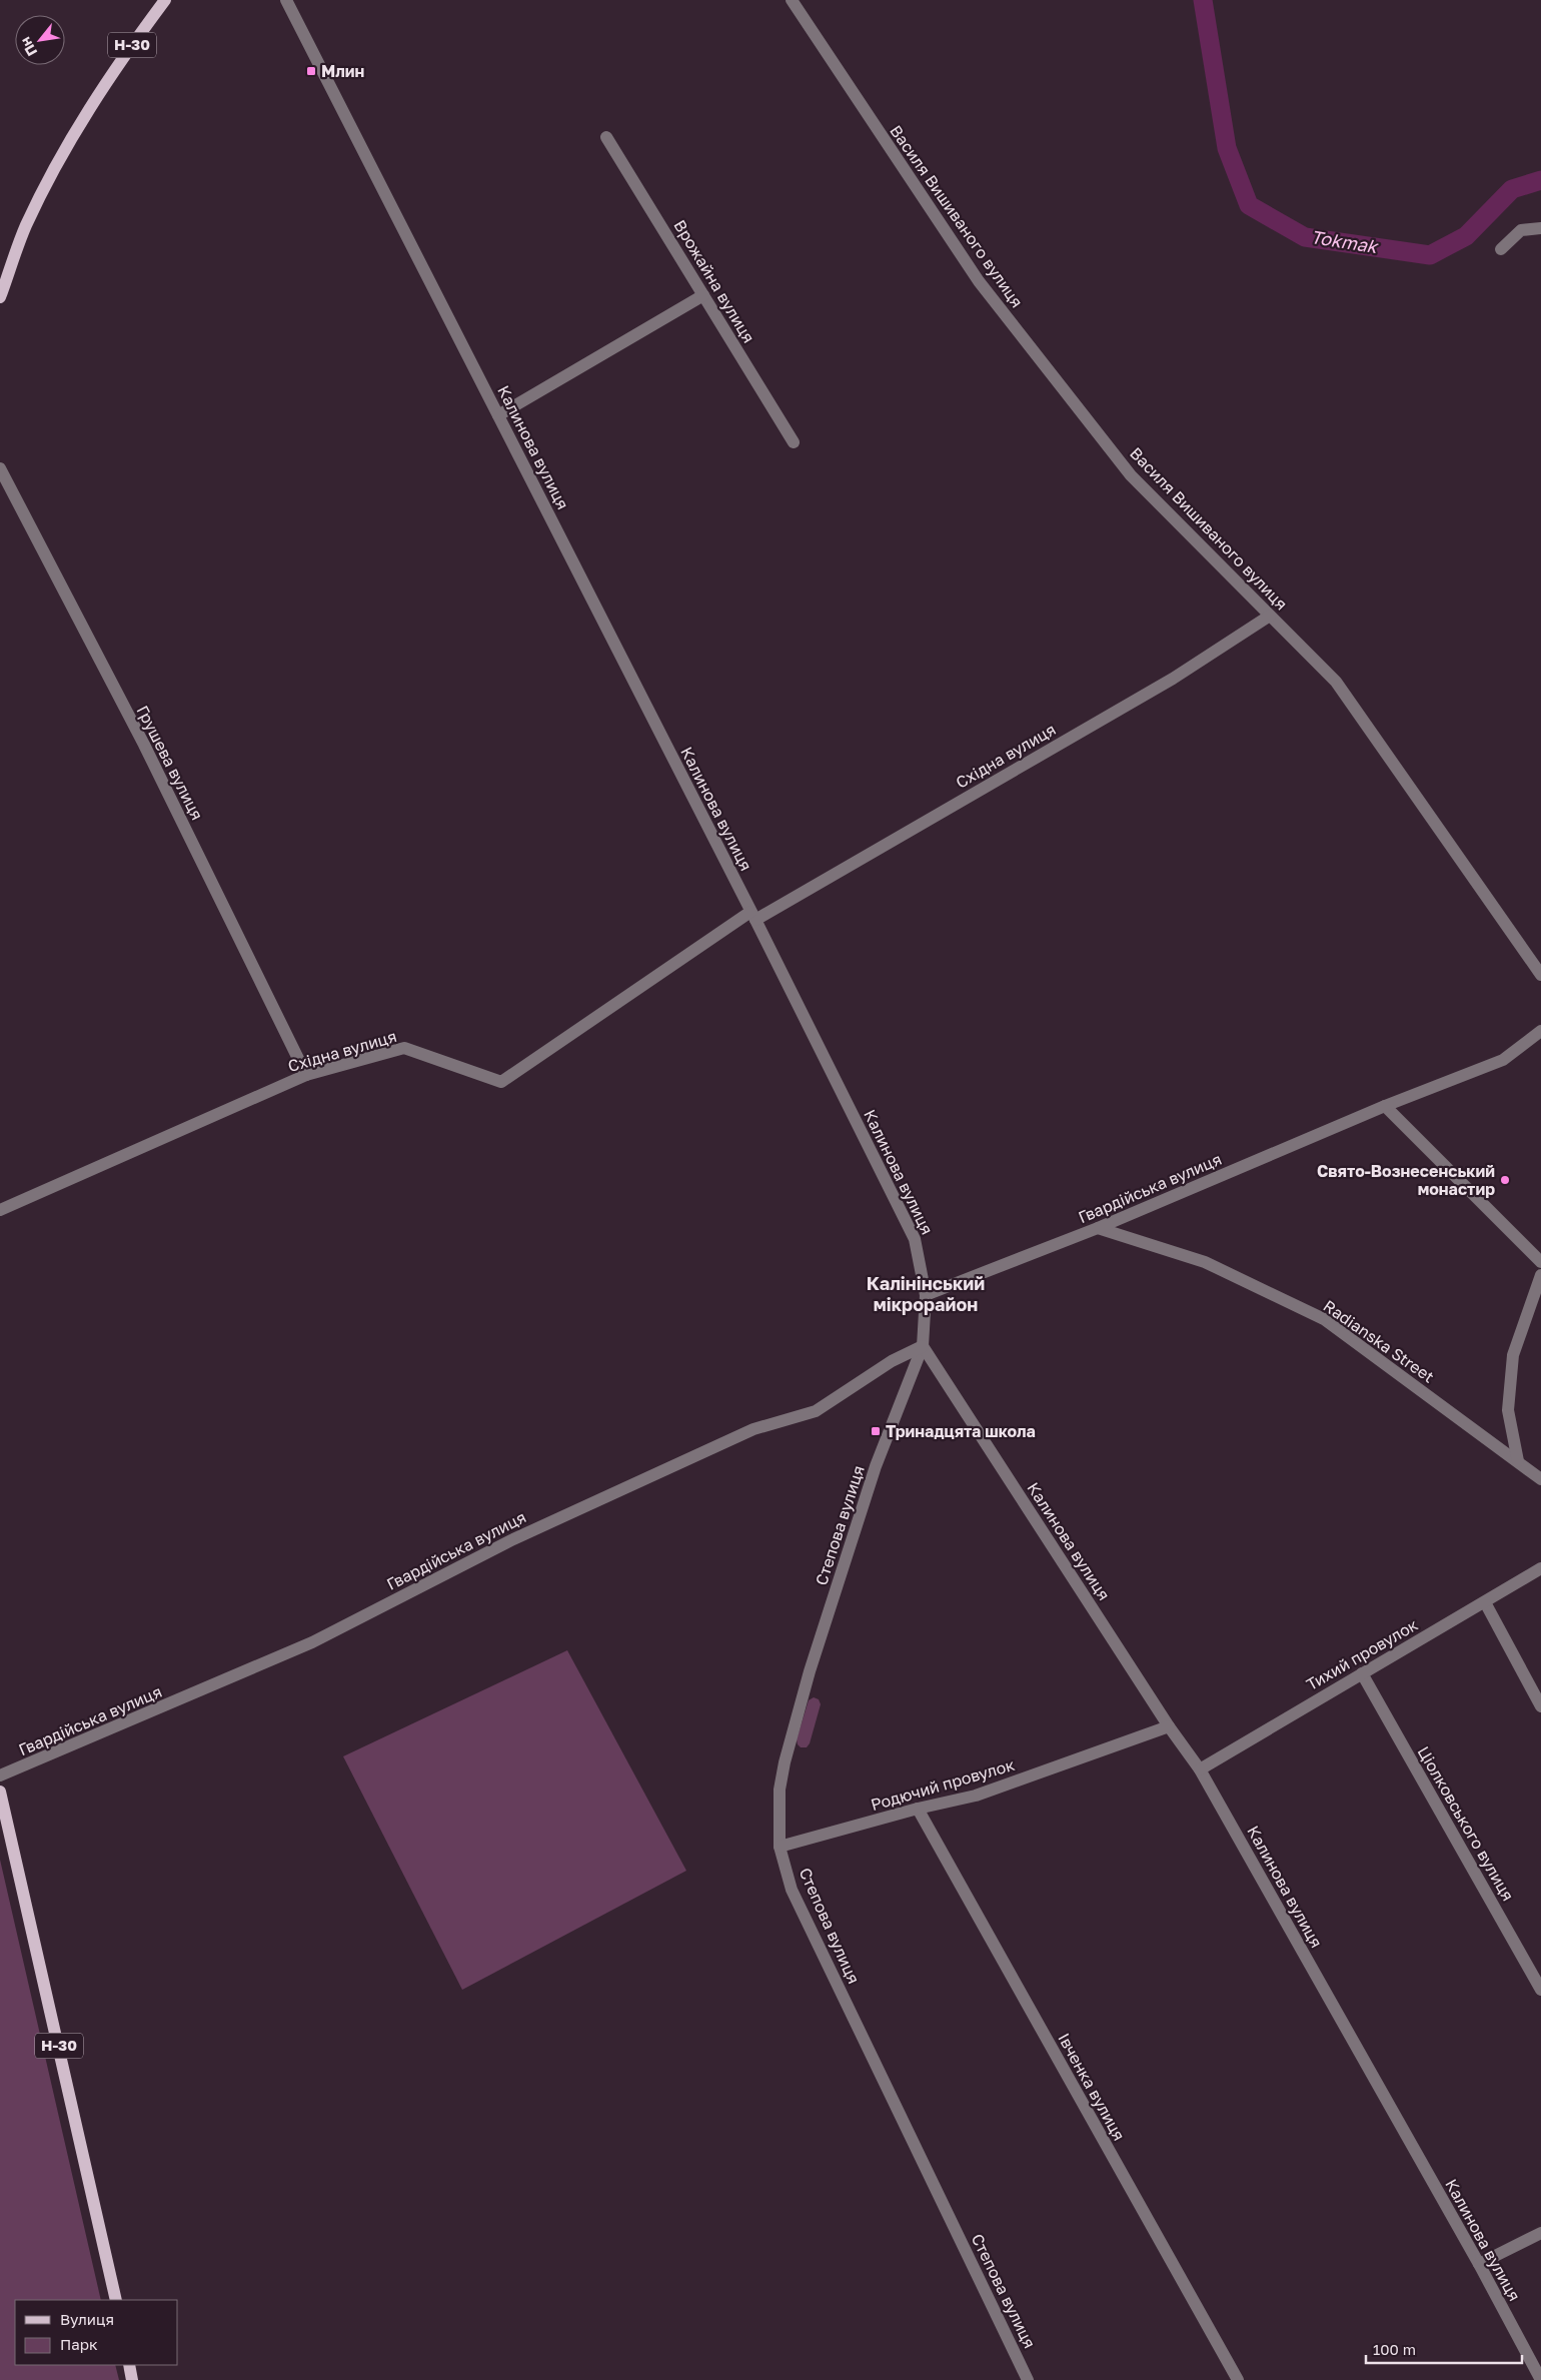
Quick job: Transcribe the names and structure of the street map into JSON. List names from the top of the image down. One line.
{"streets":{"main road":["Н-30"],"street":["Василя Вишиваного вулиця","Врожайна вулиця","Калинова вулиця","Східна вулиця","Грушева вулиця","Гвардійська вулиця","Radianska Street","Степова вулиця","Тихий провулок","Родючий провулок","Ціолковського вулиця","Івченка вулиця"]},"crossings":[["Василя Вишиваного вулиця","Східна вулиця"],["Калинова вулиця","Східна вулиця"],["Калинова вулиця","Гвардійська вулиця"],["Калинова вулиця","Степова вулиця"],["Калинова вулиця","Тихий провулок"],["Калинова вулиця","Родючий провулок"],["Східна вулиця","Грушева вулиця"],["Гвардійська вулиця","Radianska Street"],["Гвардійська вулиця","Степова вулиця"],["Степова вулиця","Родючий провулок"],["Тихий провулок","Ціолковського вулиця"],["Родючий провулок","Івченка вулиця"]],"districts":["Калінінський мікрорайон"],"water":["Tokmak"],"places":{"transit":["Млин","Тринадцята школа"],"other":["Cвято-Вознесенський монастир"]},"legend":["Вулиця","Парк"],"scale_bar":"100 m","north":"bottom left"}
